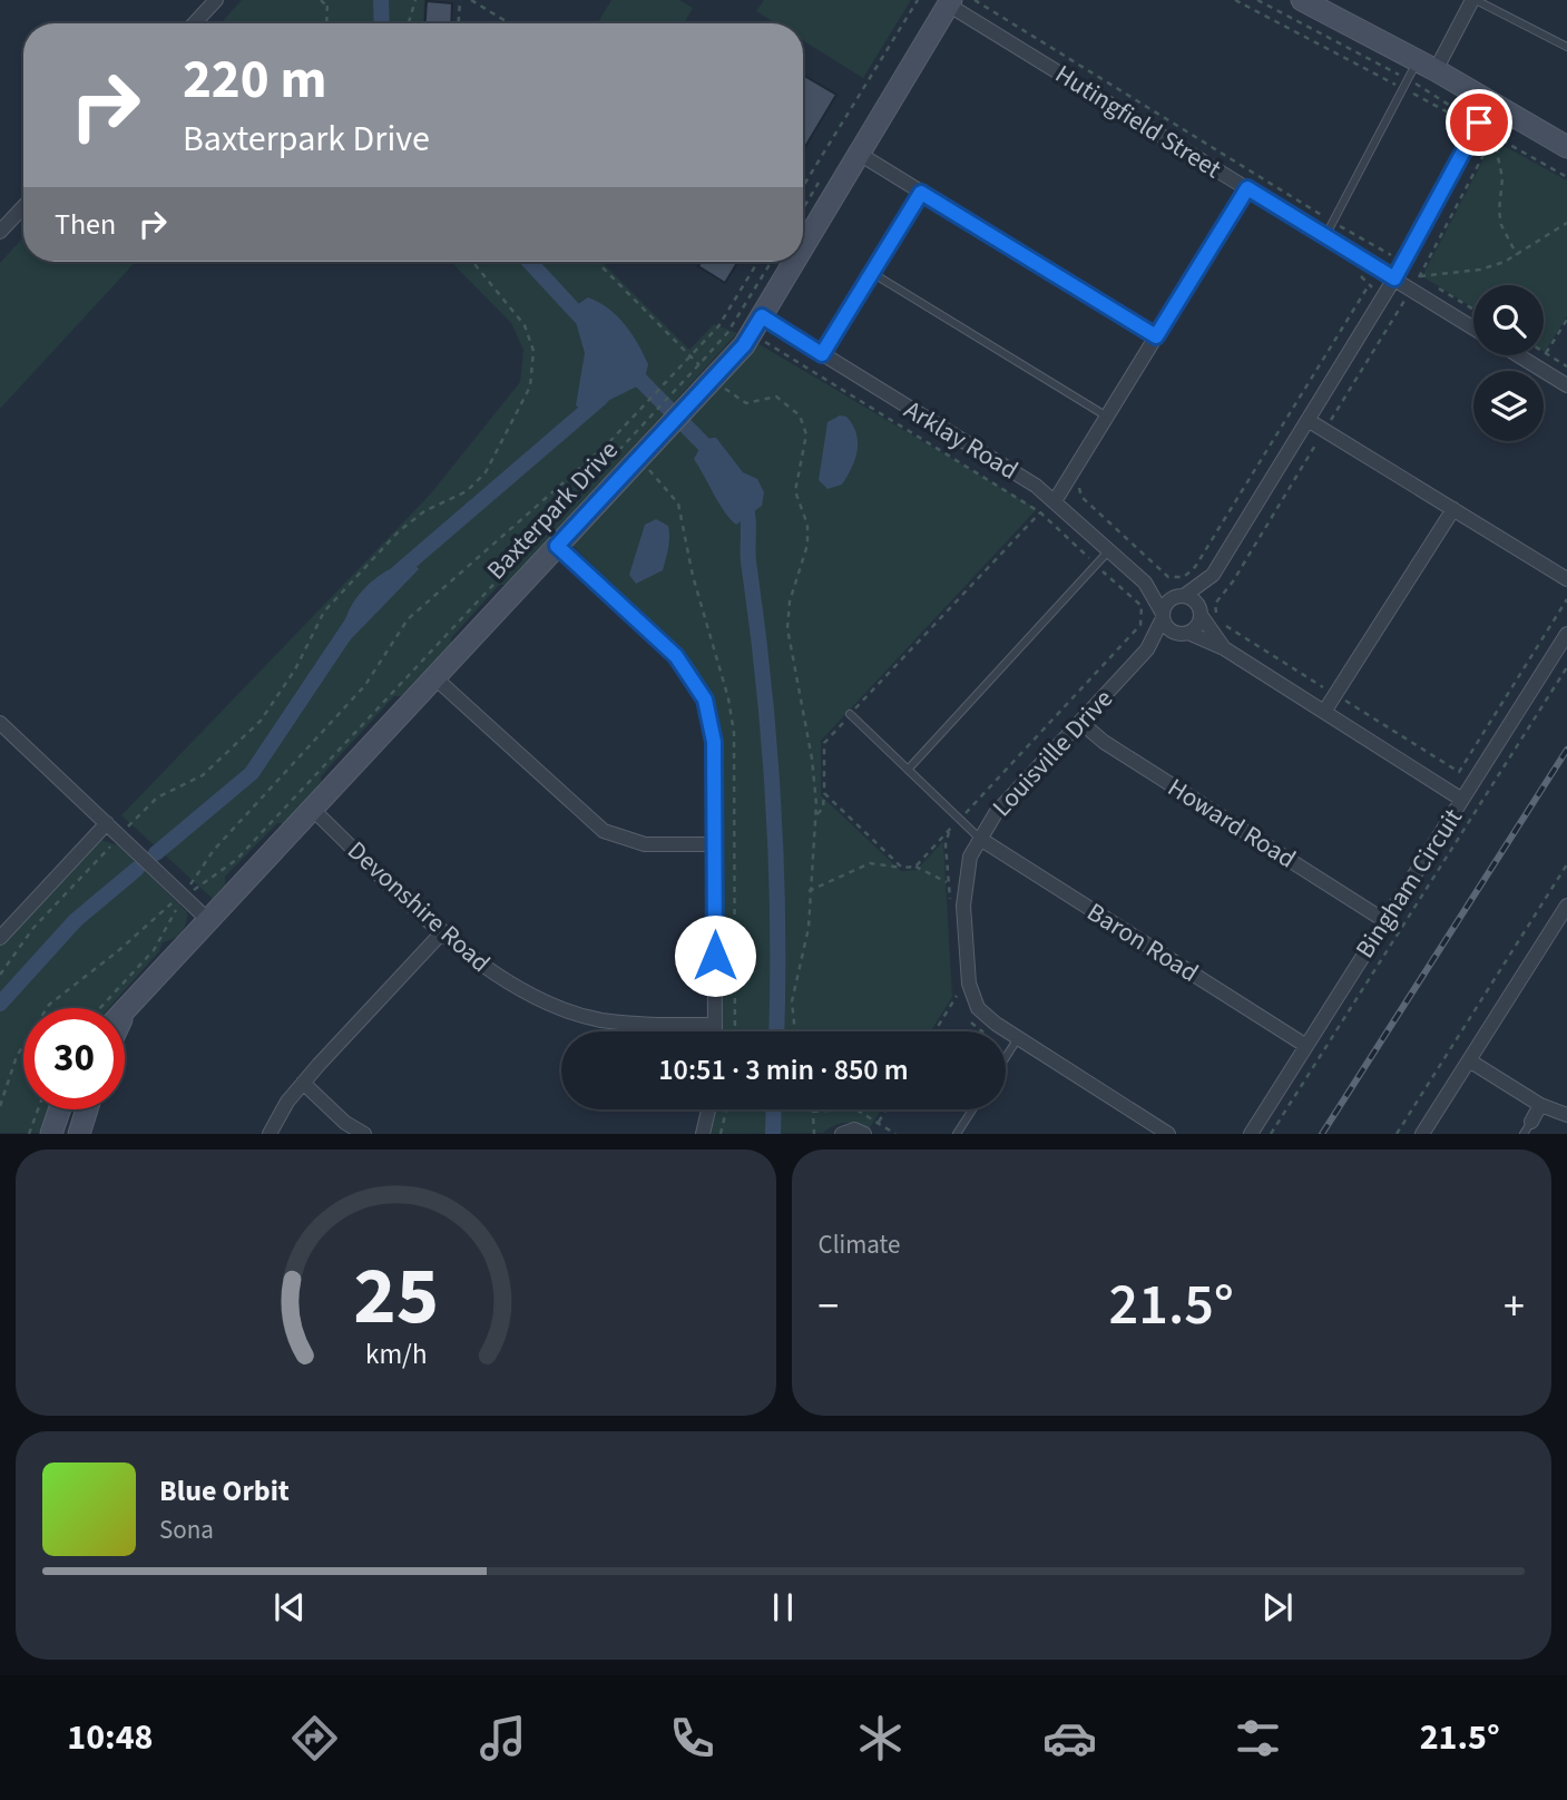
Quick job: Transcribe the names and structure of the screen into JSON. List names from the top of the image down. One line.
{"streets":{"street":["Hutingfield Street","Arklay Road","Baxterpark Drive","Louisville Drive","Howard Road","Bingham Circuit","Devonshire Road","Baron Road"]},"crossings":[["Hutingfield Street","Baxterpark Drive"],["Arklay Road","Baxterpark Drive"],["Arklay Road","Louisville Drive"],["Baxterpark Drive","Devonshire Road"],["Louisville Drive","Howard Road"],["Louisville Drive","Baron Road"],["Howard Road","Bingham Circuit"],["Bingham Circuit","Baron Road"]],"page":{"turn":["220 m","Baxterpark Drive"],"then":"Then","limit":"30","trip":"10:51 · 3 min · 850 m","tile":"Climate","heat":["−","21.5°","+"],"song":["Blue Orbit","Sona"],"tabs":["10:48","21.5°"],"gauge":["25","km/h"]}}
